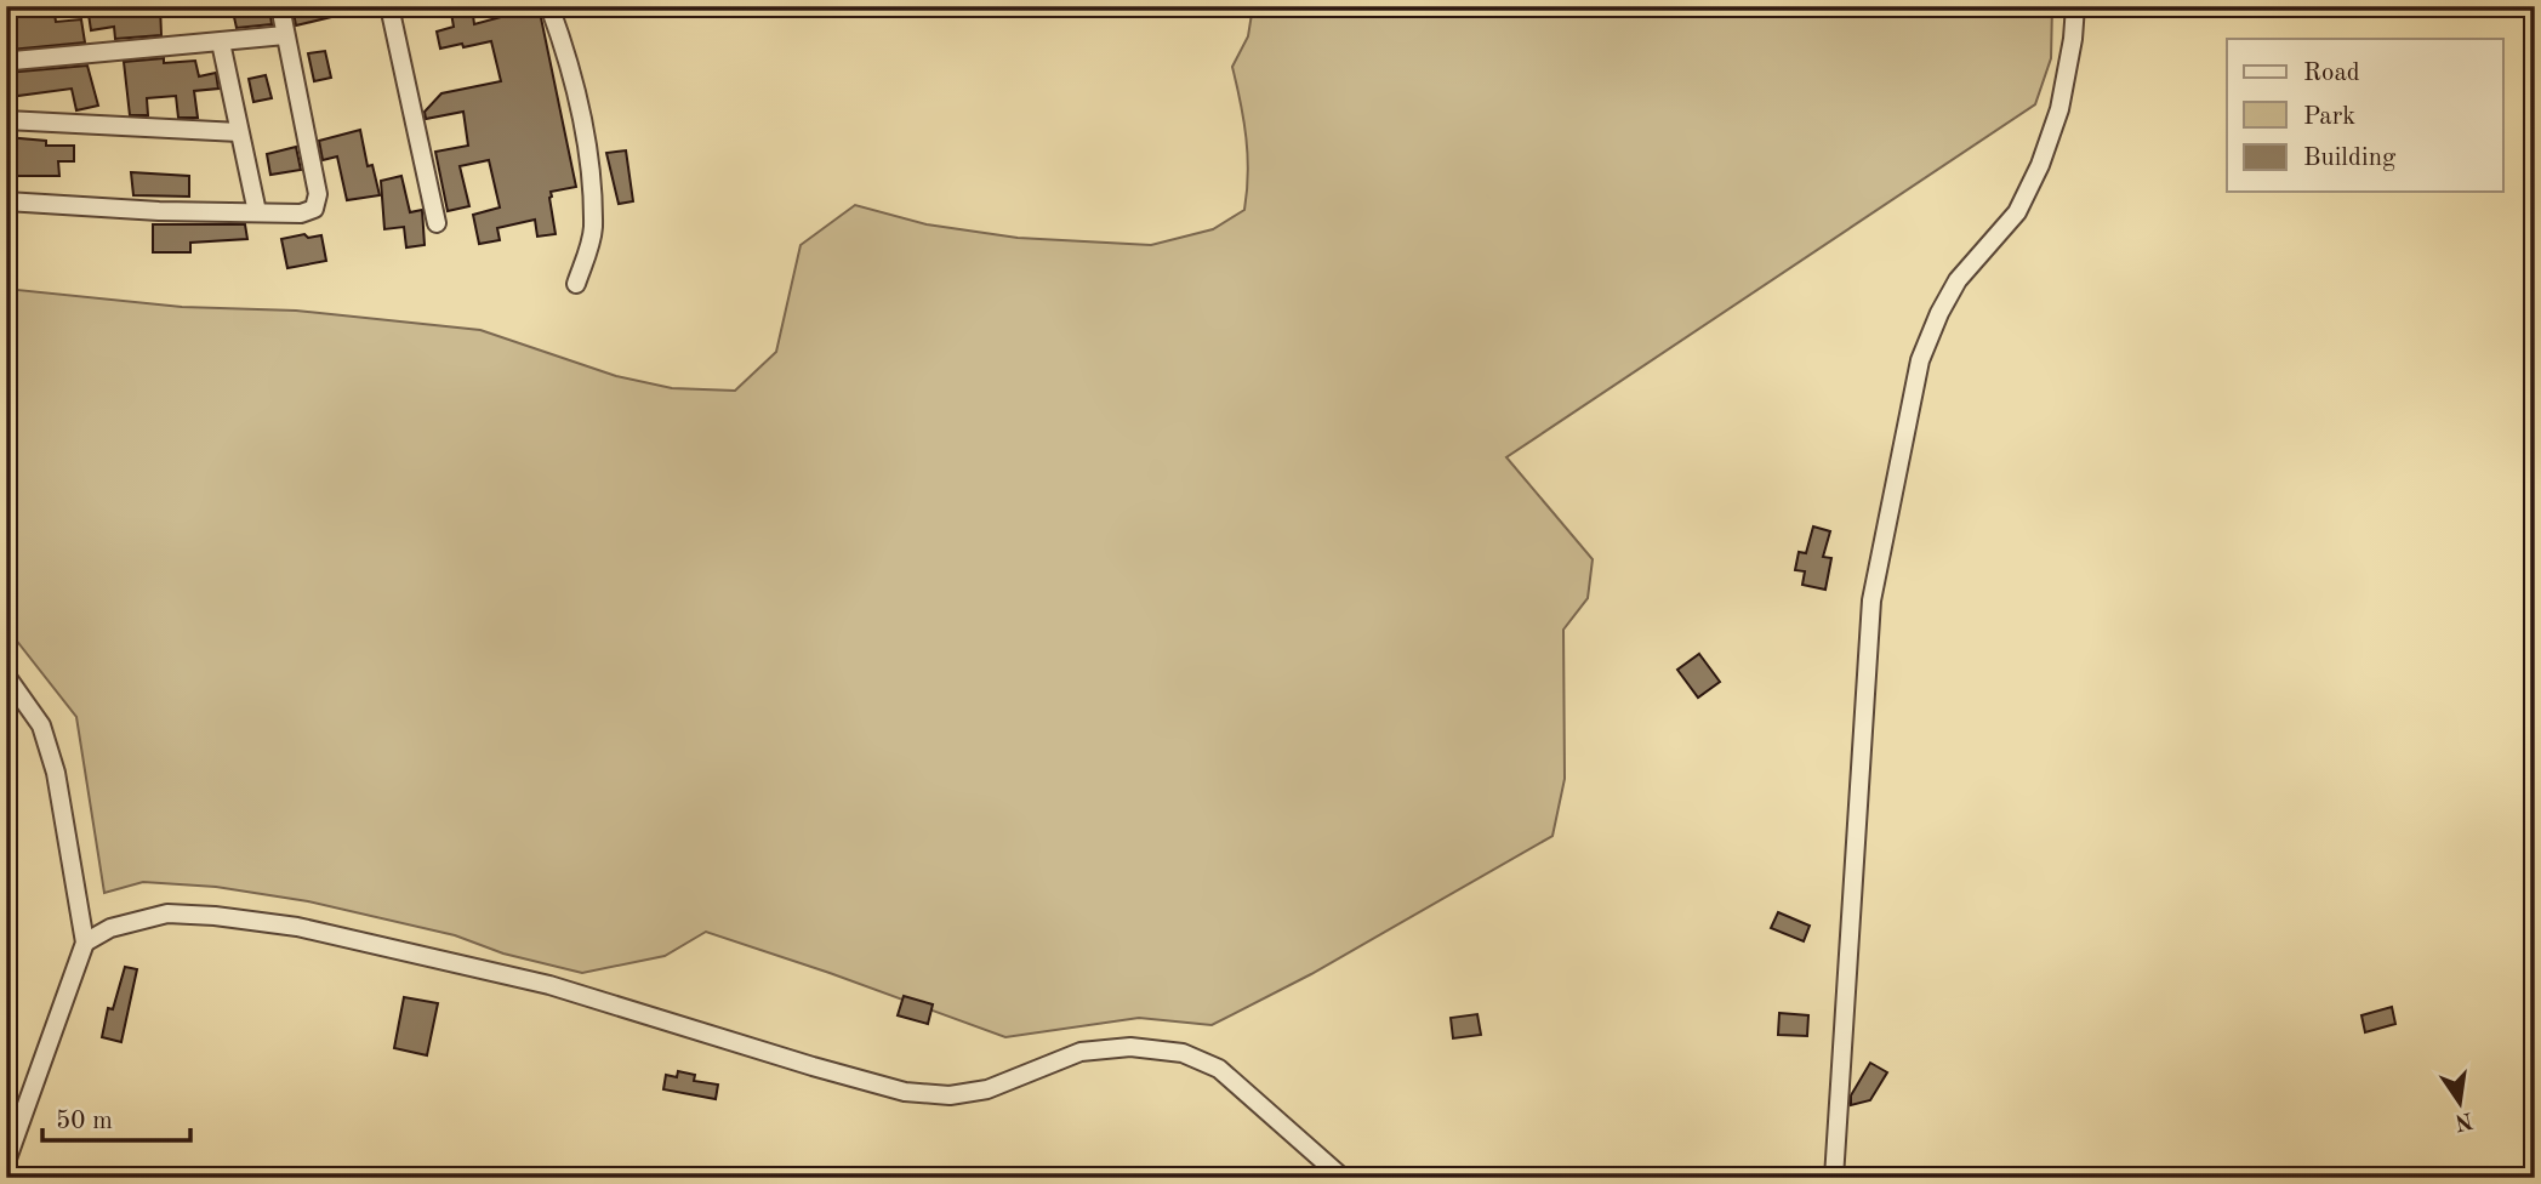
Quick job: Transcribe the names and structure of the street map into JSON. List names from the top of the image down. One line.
{"legend":["Road","Park","Building"],"scale_bar":"50 m","north":"bottom"}
